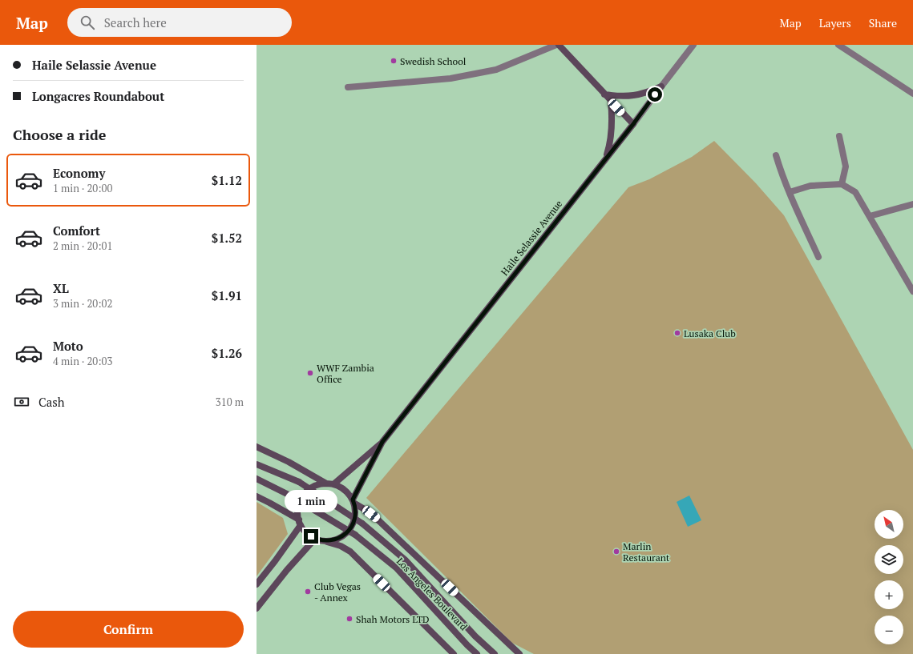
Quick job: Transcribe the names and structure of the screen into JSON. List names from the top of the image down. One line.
{"streets":{"main road":["Haile Selassie Avenue","Los Angeles Boulevard"]},"crossings":[["Haile Selassie Avenue","Los Angeles Boulevard"]],"places":["Swedish School","Lusaka Club","WWF Zambia Office","Marlin Restaurant","Club Vegas - Annex","Shah Motors LTD"],"north":"top left","page":{"header":"Map","search":"Search here","nav":["Map","Layers","Share"],"banner":["Haile Selassie Avenue","Longacres Roundabout"],"heading":"Choose a ride","list":[{"name":"Economy","note":"1 min · 20:00","value":"$1.12"},{"name":"Comfort","note":"2 min · 20:01","value":"$1.52"},{"name":"XL","note":"3 min · 20:02","value":"$1.91"},{"name":"Moto","note":"4 min · 20:03","value":"$1.26"}],"pay":["Cash","310 m"],"bubble":"1 min","map_buttons":["+","−"],"buttons":"Confirm"}}
